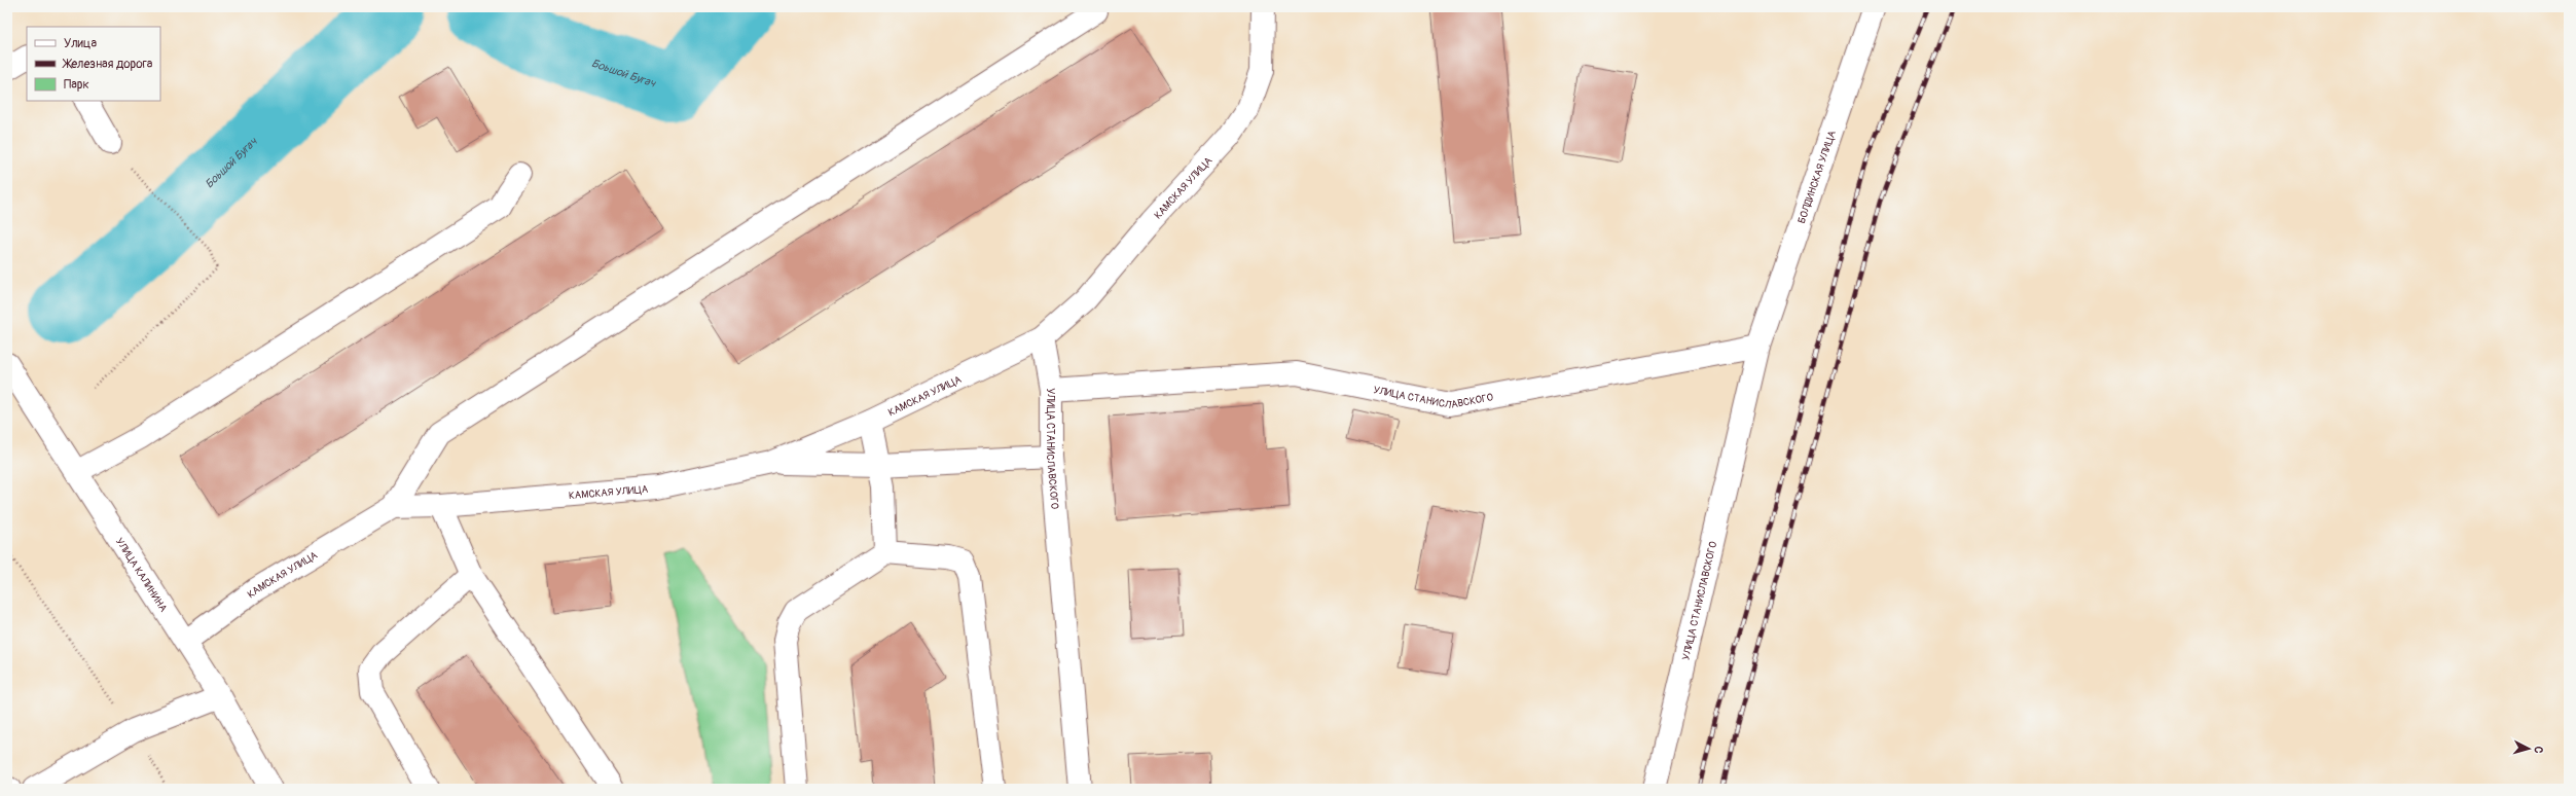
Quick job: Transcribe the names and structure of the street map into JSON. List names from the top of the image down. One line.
{"streets":{"street":["БОЛДИНСКАЯ УЛИЦА","КАМСКАЯ УЛИЦА","УЛИЦА СТАНИСЛАВСКОГО","УЛИЦА КАЛИНИНА"]},"crossings":[["БОЛДИНСКАЯ УЛИЦА","УЛИЦА СТАНИСЛАВСКОГО"],["КАМСКАЯ УЛИЦА","УЛИЦА КАЛИНИНА"]],"water":["Боьшой Бугач"],"legend":["Улица","Железная дорога","Парк"],"north":"right"}
